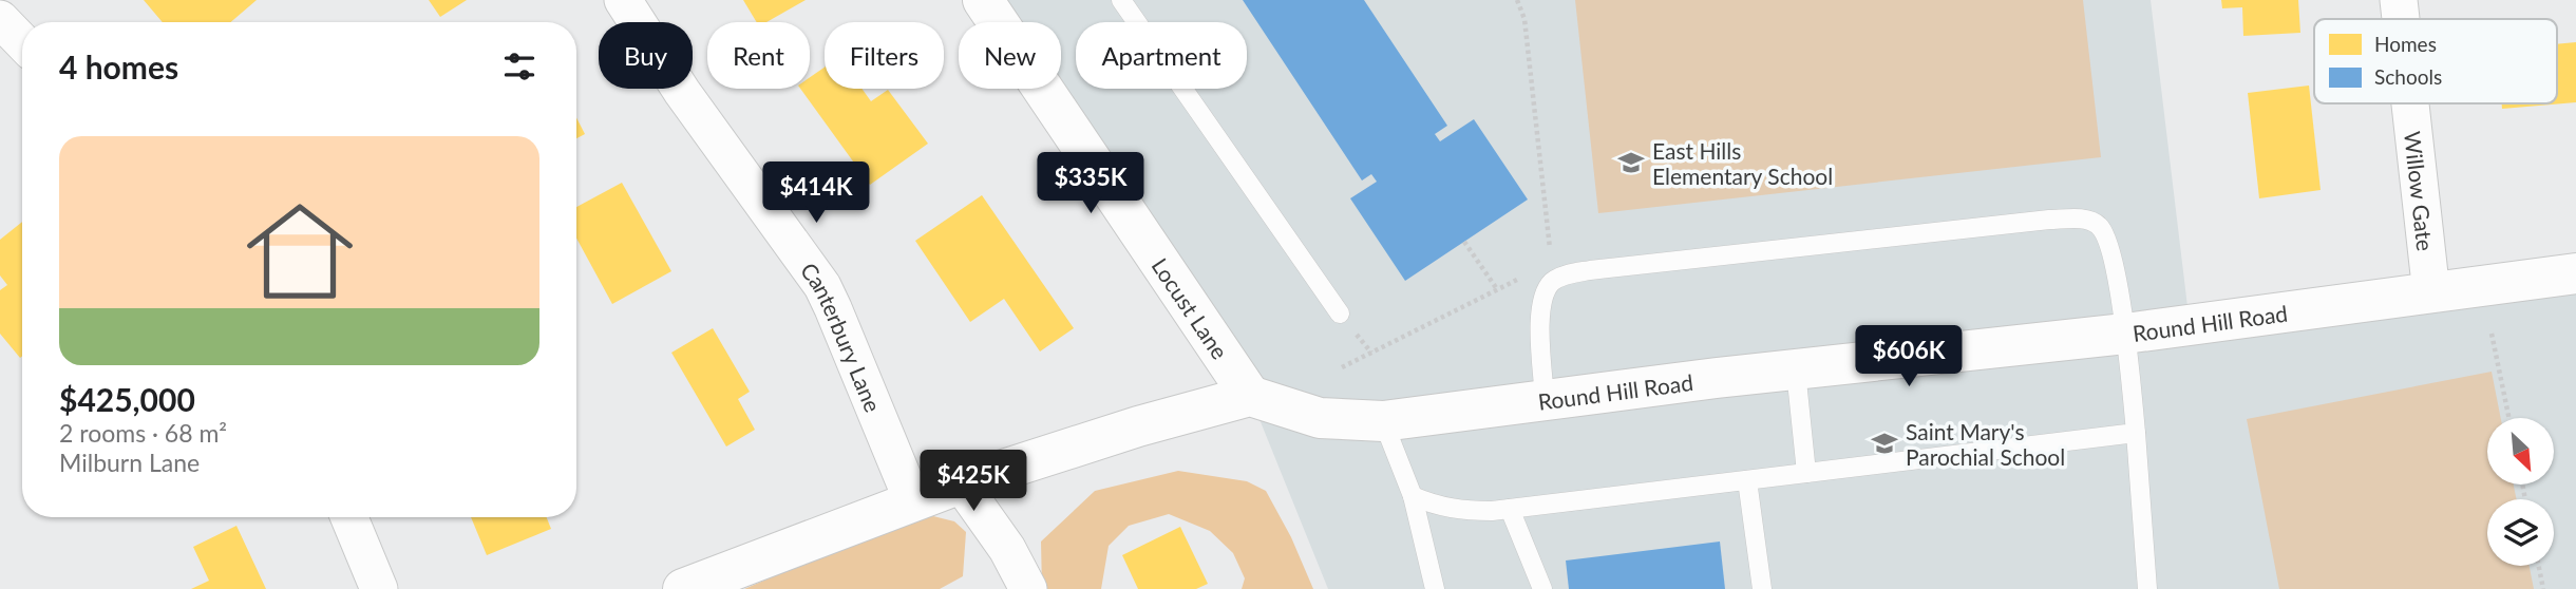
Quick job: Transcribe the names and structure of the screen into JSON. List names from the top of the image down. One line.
{"streets":{"street":["Willow Gate","Locust Lane","Round Hill Road","Canterbury Lane"]},"crossings":[["Willow Gate","Round Hill Road"],["Locust Lane","Round Hill Road"]],"places":{"school or university":["East Hills Elementary School","Saint Mary's Parochial School"]},"legend":["Homes","Schools"],"north":"bottom right","page":{"chip":["Buy","Rent","Filters","New","Apartment"],"heading":"4 homes","list":[{"name":"$425,000","note":"2 rooms · 68 m² · Milburn Lane"}],"price":["$335K","$414K","$606K","$425K"]}}
